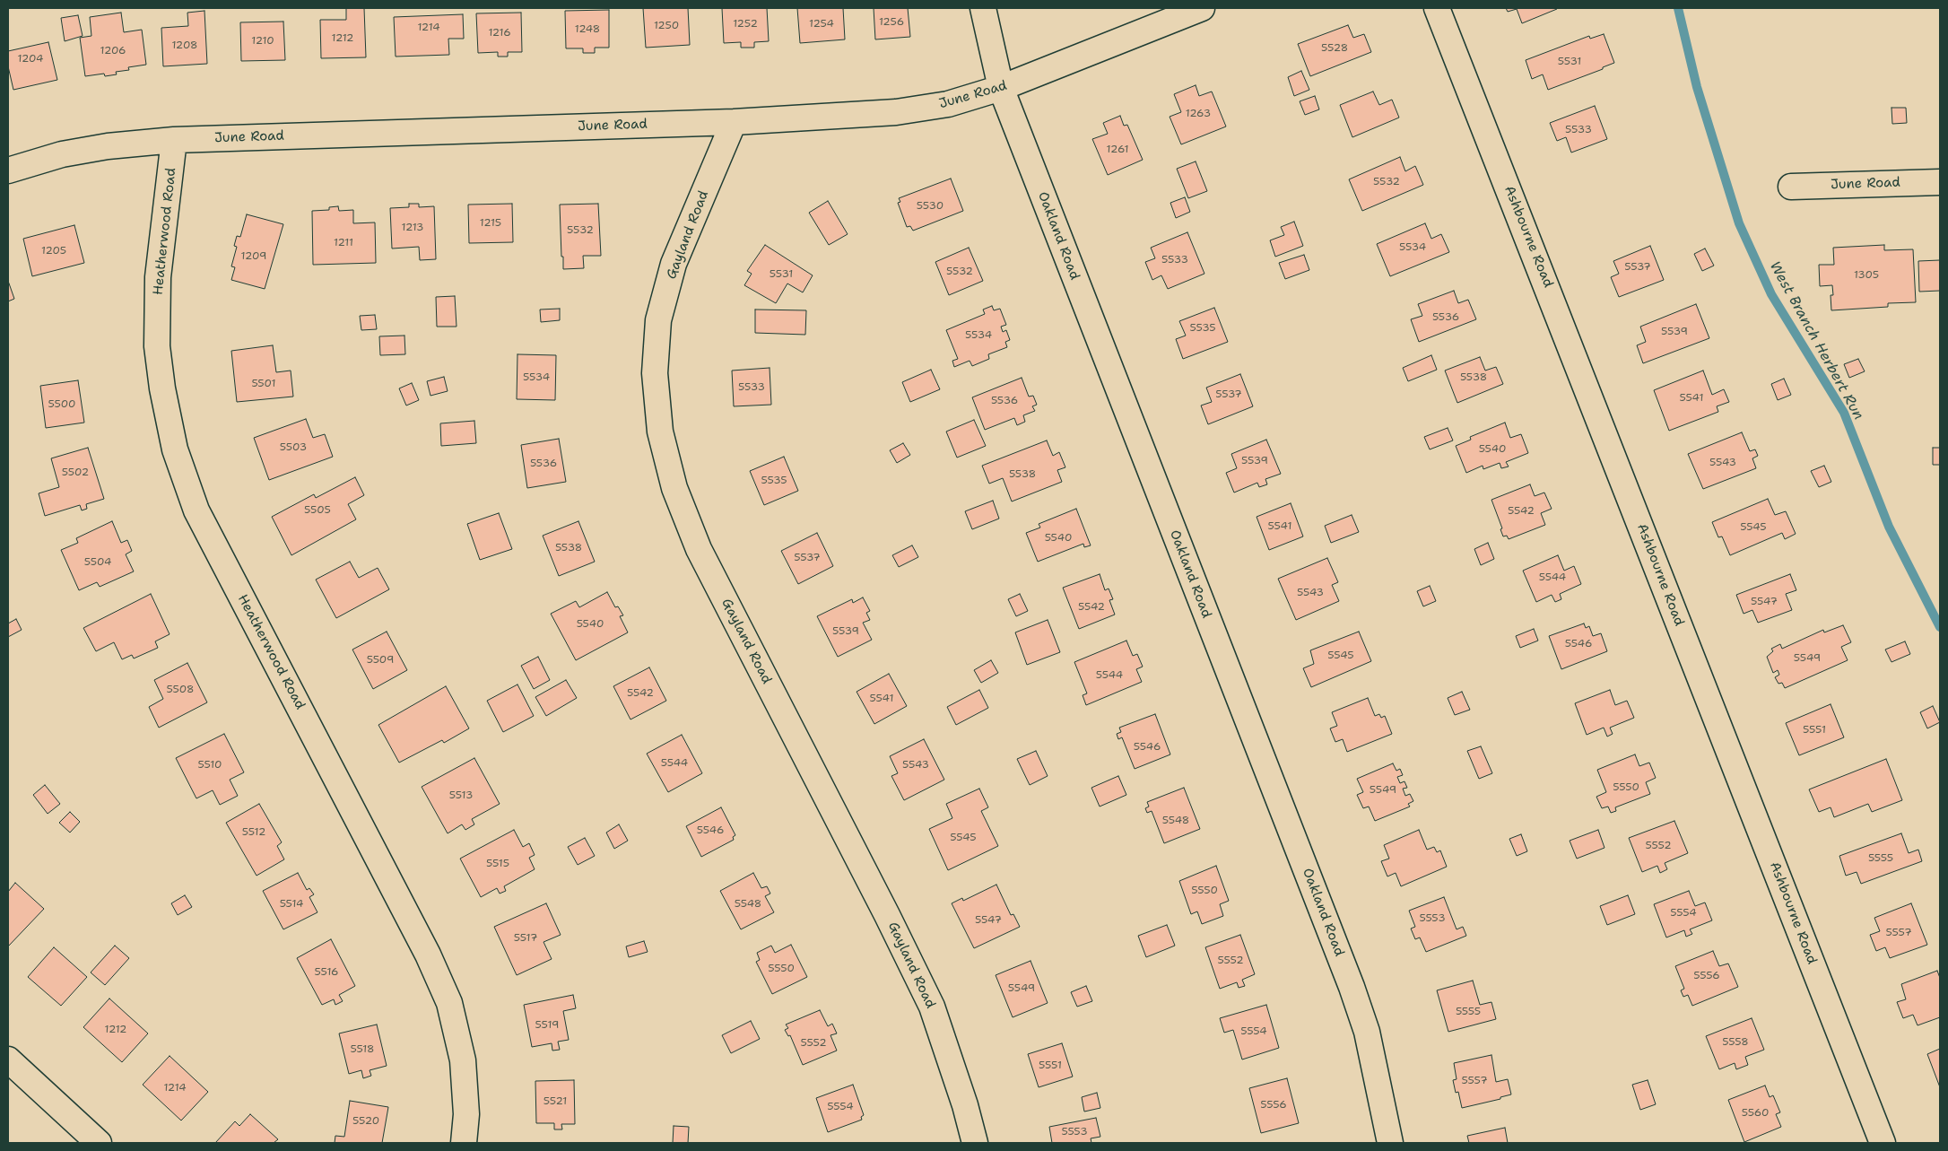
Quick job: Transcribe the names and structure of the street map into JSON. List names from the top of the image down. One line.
{"streets":{"street":["June Road","Heatherwood Road","Gayland Road","Oakland Road","Ashbourne Road"]},"crossings":[["June Road","Heatherwood Road"],["June Road","Gayland Road"],["June Road","Oakland Road"]],"water":["West Branch Herbert Run"],"house_numbers":["1256","1252","1254","1250","1214","1248","1216","1212","1210","1208","5528","1206","1204","5531","1263","5533","1261","5532","5530","1215","1213","5532","1211","5534","1205","1209","5533","5537","5532","5531","1305","5536","5535","5539","5534","5534","5538","5501","5533","5537","5541","5536","5500","5503","5540","5539","5543","5536","5502","5538","5535","5505","5542","5541","5545","5540","5538","5537","5504","5544","5543","5547","5542","5540","5539","5546","5545","5549","5509","5544","5508","5542","5541","5551","5546","5544","5510","5543","5550","5549","5513","5548","5546","5512","5545","5552","5555","5515","5550","5514","5548","5554","5553","5547","5557","5517","5552","5550","5516","5556","5549","5555","5519","1212","5554","5558","5552","5518","5551","5557","1214","5521","5556","5554","5560","5520","5553"]}
